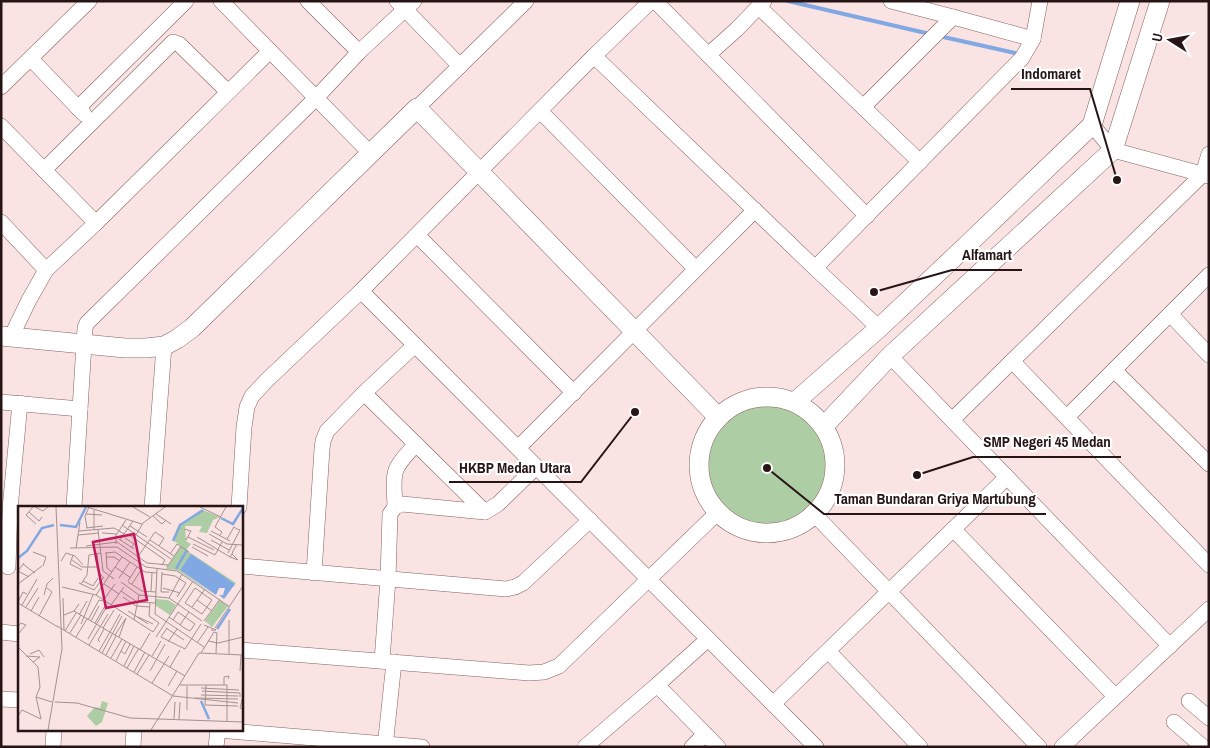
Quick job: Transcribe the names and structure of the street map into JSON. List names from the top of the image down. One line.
{"places":["Indomaret","Alfamart","HKBP Medan Utara","Taman Bundaran Griya Martubung","SMP Negeri 45 Medan"],"north":"left"}
